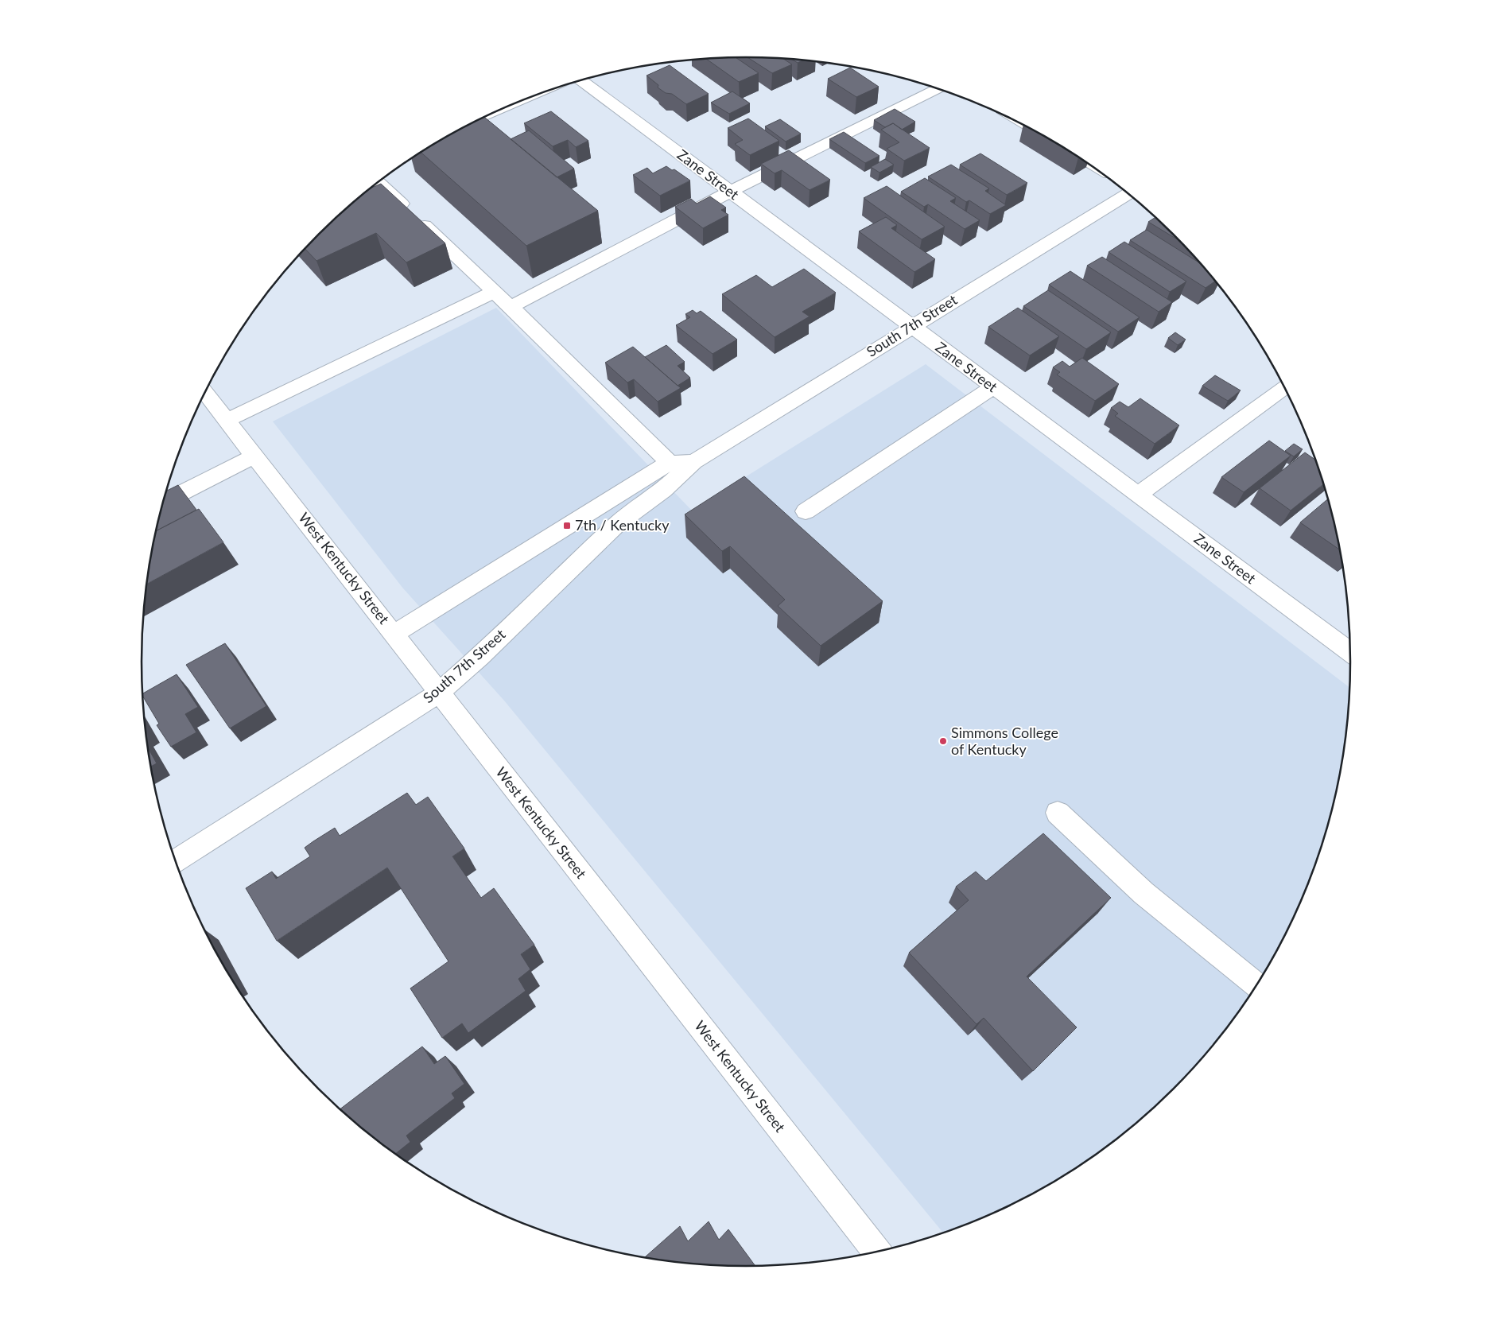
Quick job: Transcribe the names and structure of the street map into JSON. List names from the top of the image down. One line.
{"streets":{"street":["Zane Street","South 7th Street","West Kentucky Street"]},"crossings":[["Zane Street","South 7th Street"],["South 7th Street","West Kentucky Street"]],"places":{"transit":["7th / Kentucky"],"other":["Simmons College of Kentucky"]}}
